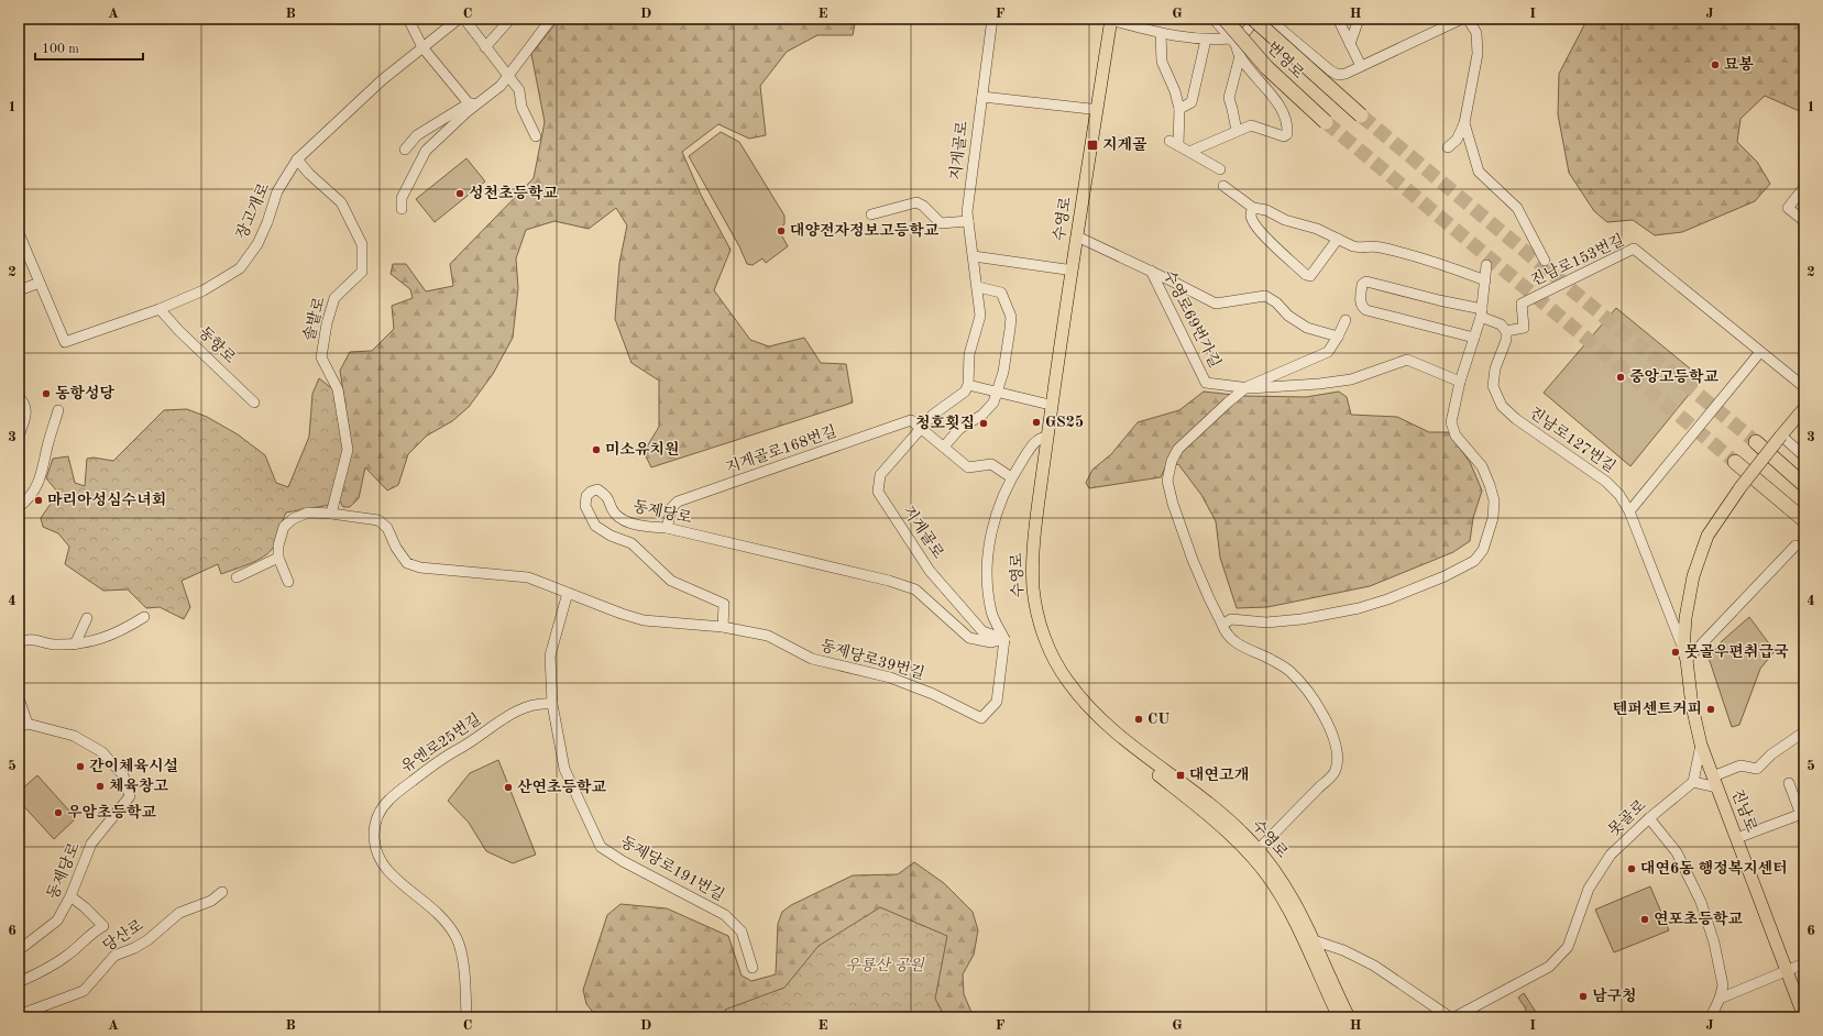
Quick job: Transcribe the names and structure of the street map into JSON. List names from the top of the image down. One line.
{"streets":{"highway":["번영로"],"main road":["수영로","진남로"],"street":["지게골로","장고개로","진남로153번길","솔밭로","수영로69번가길","동항로","진남로127번길","지게골로168번길","동제당로","동제당로39번길","유엔로25번길","못골로","동제당로191번길","당산로"]},"crossings":[["지게골로","지게골로168번길"],["지게골로","동제당로"],["지게골로","동제당로39번길"],["장고개로","솔밭로"],["장고개로","동항로"],["진남로153번길","진남로127번길"],["진남로127번길","진남로"],["지게골로168번길","동제당로"],["동제당로","동제당로39번길"],["유엔로25번길","동제당로191번길"]],"parks":["우룡산 공원"],"places":{"other":["묘봉","성천초등학교","대양전자정보고등학교","중앙고등학교","동항성당","GS25","청호횟집","미소유치원","마리아성심수녀회","못골우편취급국","텐퍼센트커피","CU","간이체육시설","체육창고","산연초등학교","우암초등학교","대연6동 행정복지센터","연포초등학교","남구청"],"transit":["지게골","대연고개"]},"scale_bar":"100 m","grid":{"columns":["A","B","C","D","E","F","G","H","I","J"],"rows":["1","2","3","4","5","6"]}}
